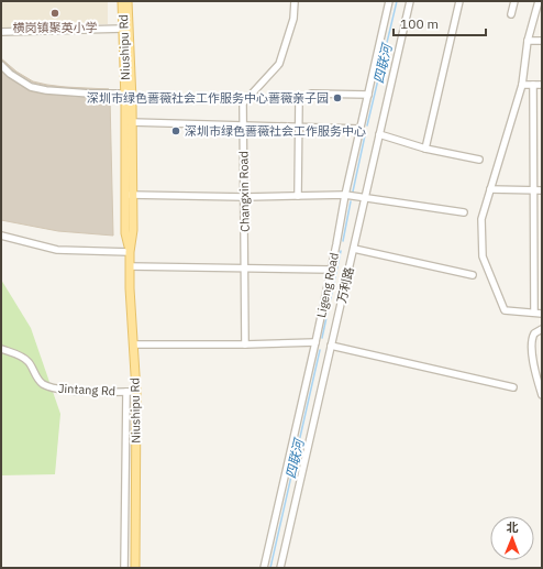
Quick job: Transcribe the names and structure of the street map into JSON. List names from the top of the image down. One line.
{"streets":{"main road":["Niushipu Rd"],"street":["Changxin Road","Ligeng Road","万利路","Jintang Rd"]},"crossings":[["Niushipu Rd","Jintang Rd"]],"water":["四联河"],"places":["横岗镇聚英小学","深圳市绿色蔷薇社会工作服务中心蔷薇亲子园","深圳市绿色蔷薇社会工作服务中心"],"scale_bar":"100 m","north":"top"}
